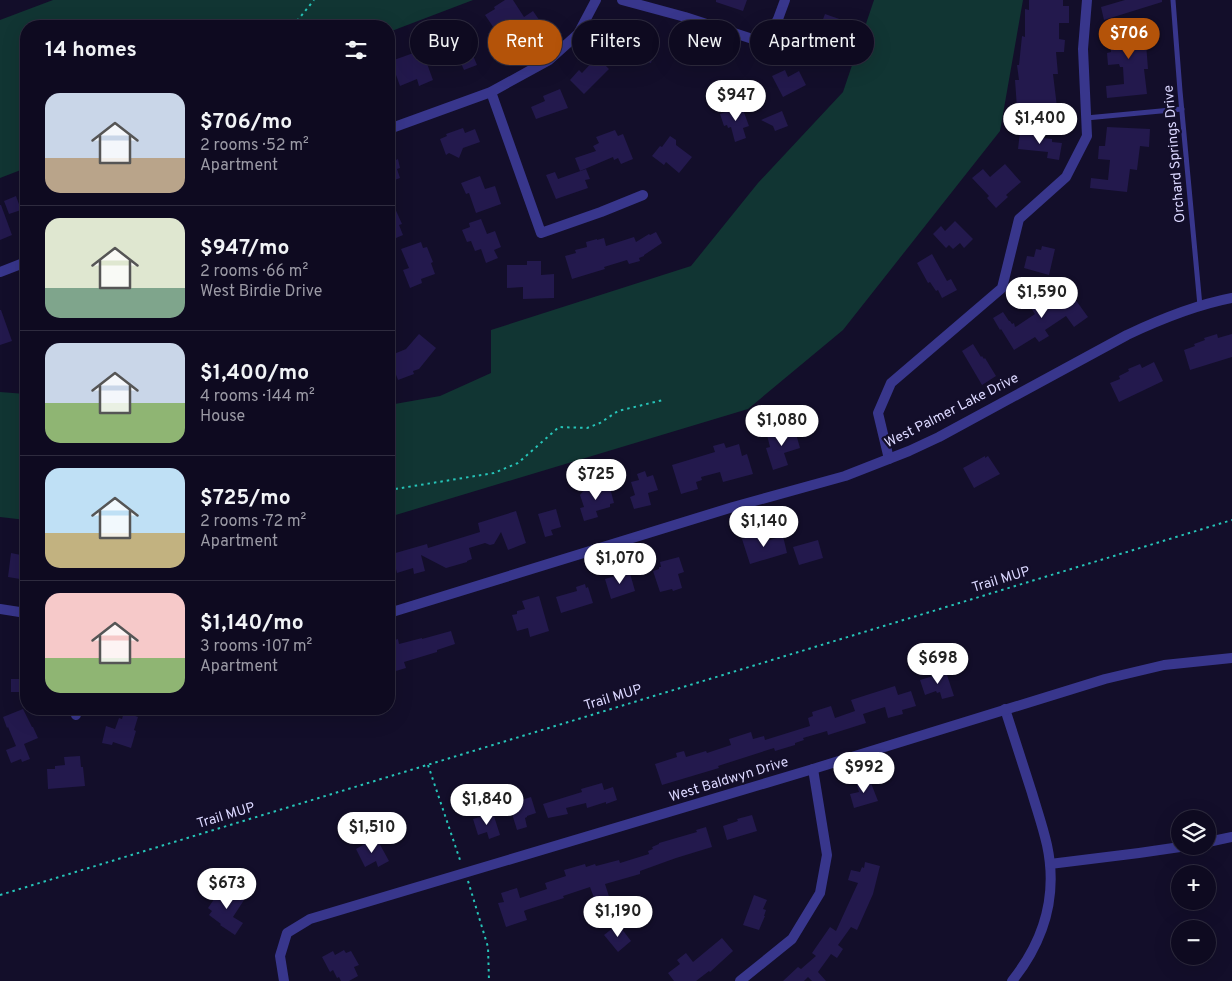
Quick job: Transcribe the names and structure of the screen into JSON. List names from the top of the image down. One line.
{"streets":{"street":["West Palmer Lake Drive","West Baldwyn Drive"],"lane":["Orchard Springs Drive"],"path":["Trail MUP"]},"crossings":[["Orchard Springs Drive","West Palmer Lake Drive"]],"page":{"price":["$706","$947","$1,400","$1,590","$1,080","$725","$1,140","$1,070","$698","$992","$1,840","$1,510","$673","$1,190"],"chip":["Buy","Rent","Filters","New","Apartment"],"heading":"14 homes","list":[{"name":"$706/mo","note":"2 rooms · 52 m² · Apartment"},{"name":"$947/mo","note":"2 rooms · 66 m² · West Birdie Drive"},{"name":"$1,400/mo","note":"4 rooms · 144 m² · House"},{"name":"$725/mo","note":"2 rooms · 72 m² · Apartment"},{"name":"$1,140/mo","note":"3 rooms · 107 m² · Apartment"}],"map_buttons":["+","−"]}}
